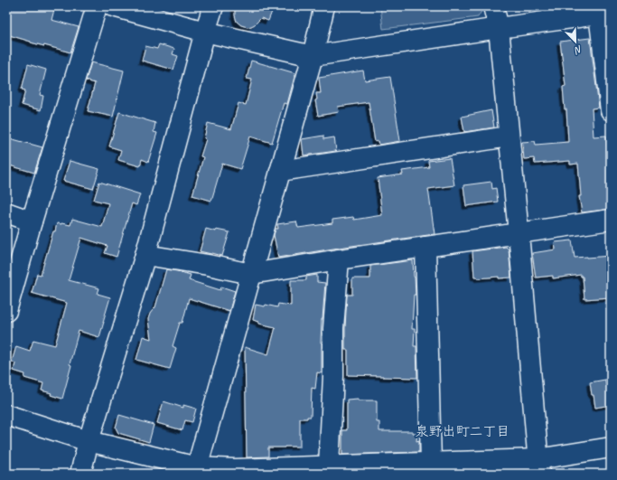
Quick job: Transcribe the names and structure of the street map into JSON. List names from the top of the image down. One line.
{"districts":["泉野出町二丁目"],"north":"bottom right"}
